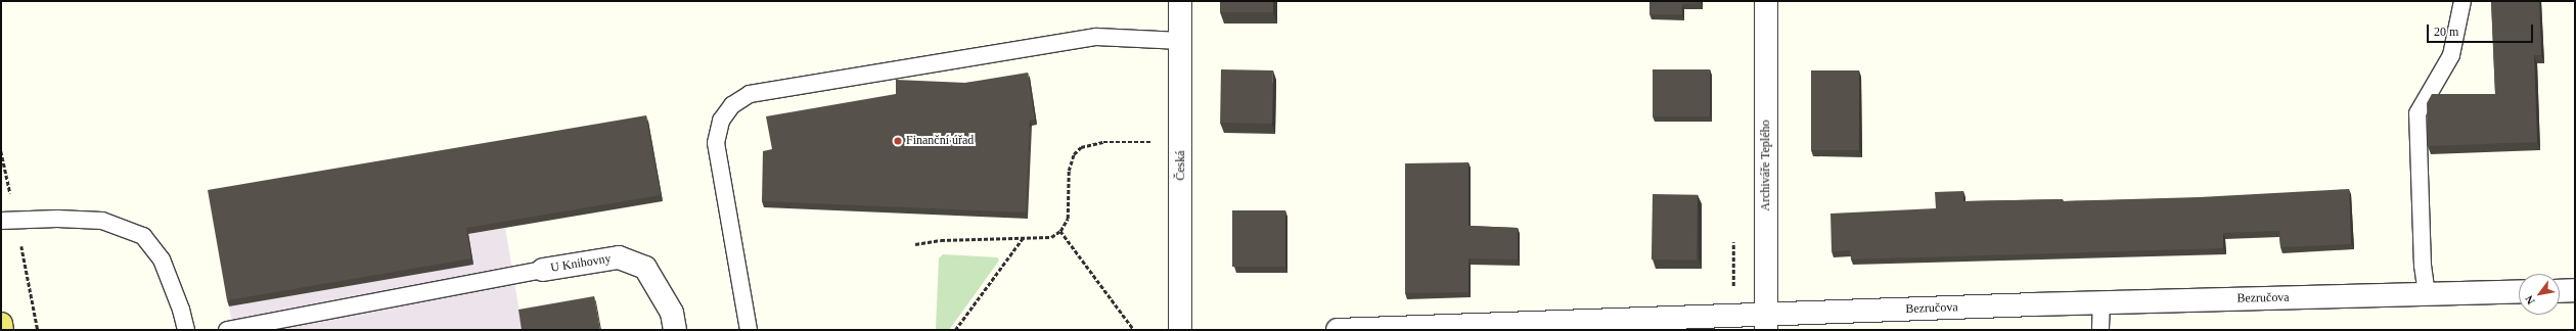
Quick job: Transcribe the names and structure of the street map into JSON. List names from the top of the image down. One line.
{"streets":{"street":["Česká","Archiváře Teplého","U Knihovny","Bezručova"]},"crossings":[["Archiváře Teplého","Bezručova"]],"places":["Finanční úřad"],"scale_bar":"20 m","north":"bottom left"}
